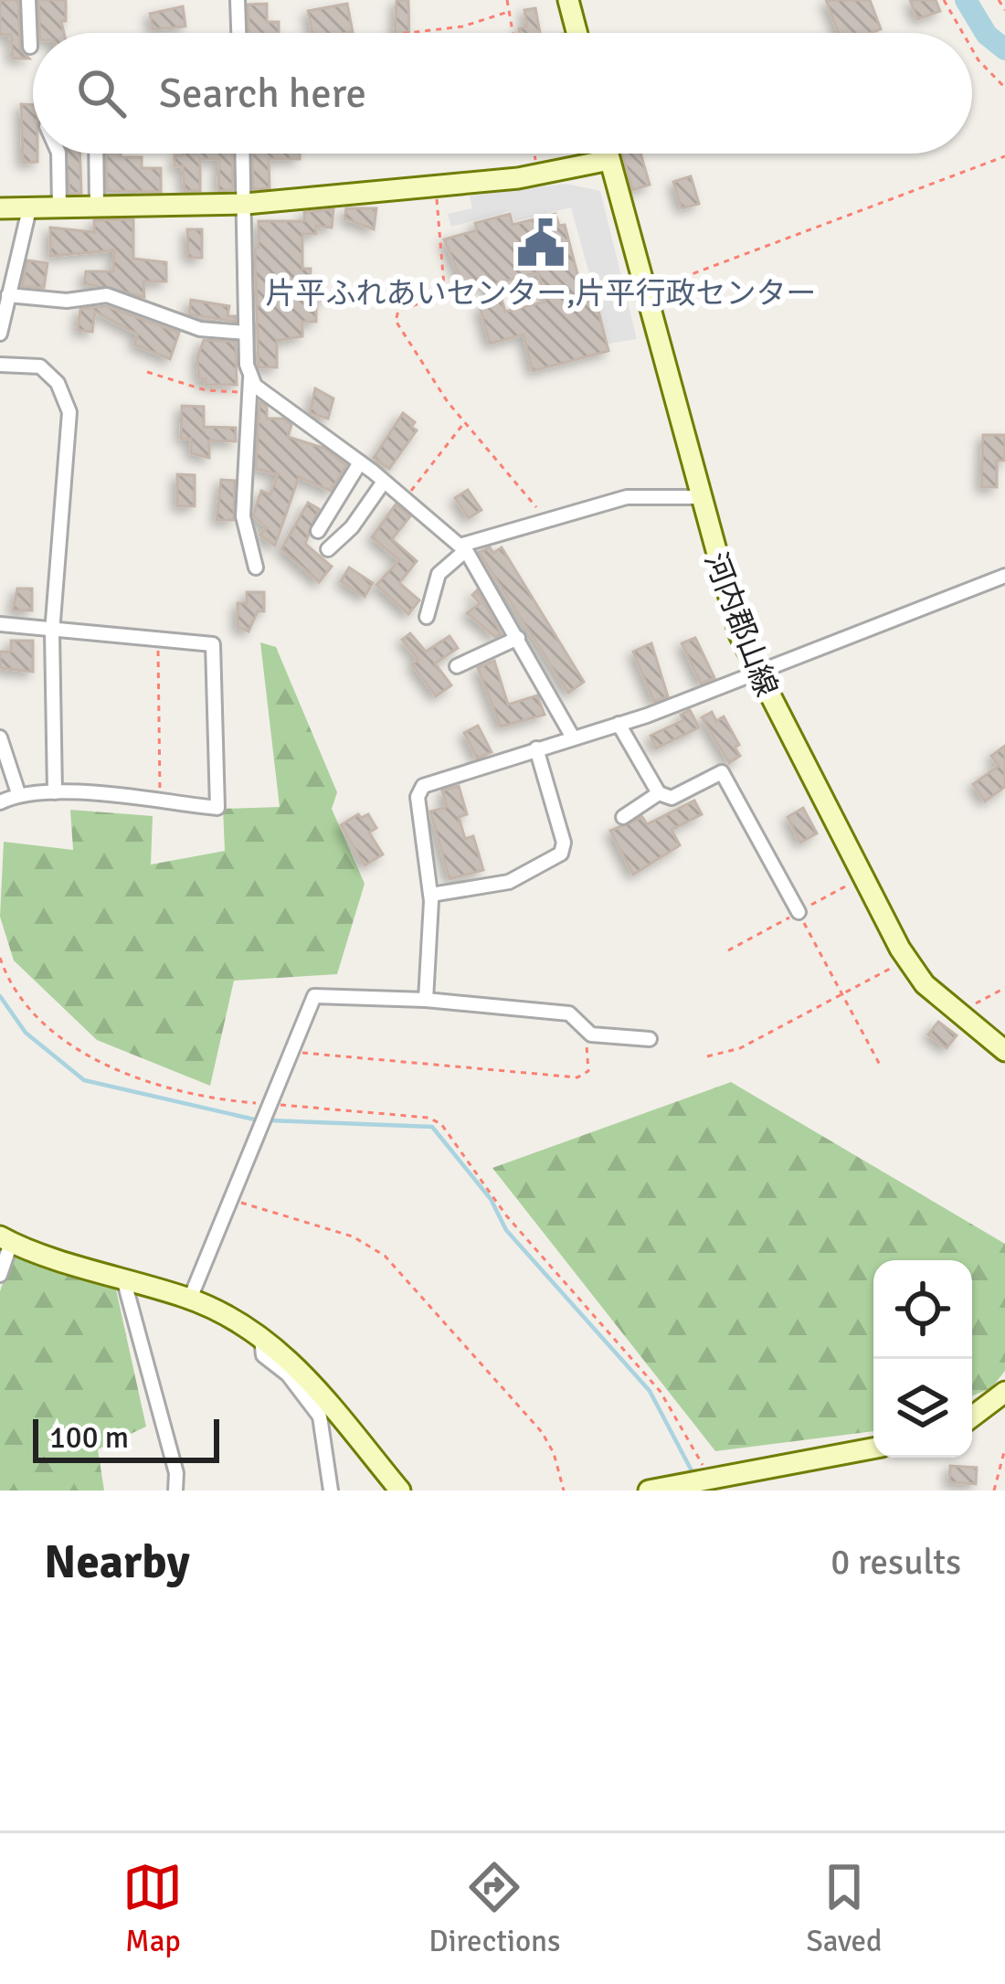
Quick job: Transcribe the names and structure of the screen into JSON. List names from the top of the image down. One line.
{"streets":{"street":["河内郡山線"]},"places":{"public building":["片平ふれあいセンター,片平行政センター"]},"scale_bar":"100 m","page":{"search":"Search here","scale":"100 m","heading":["Nearby","0 results"],"nav":["Map","Directions","Saved"]}}
